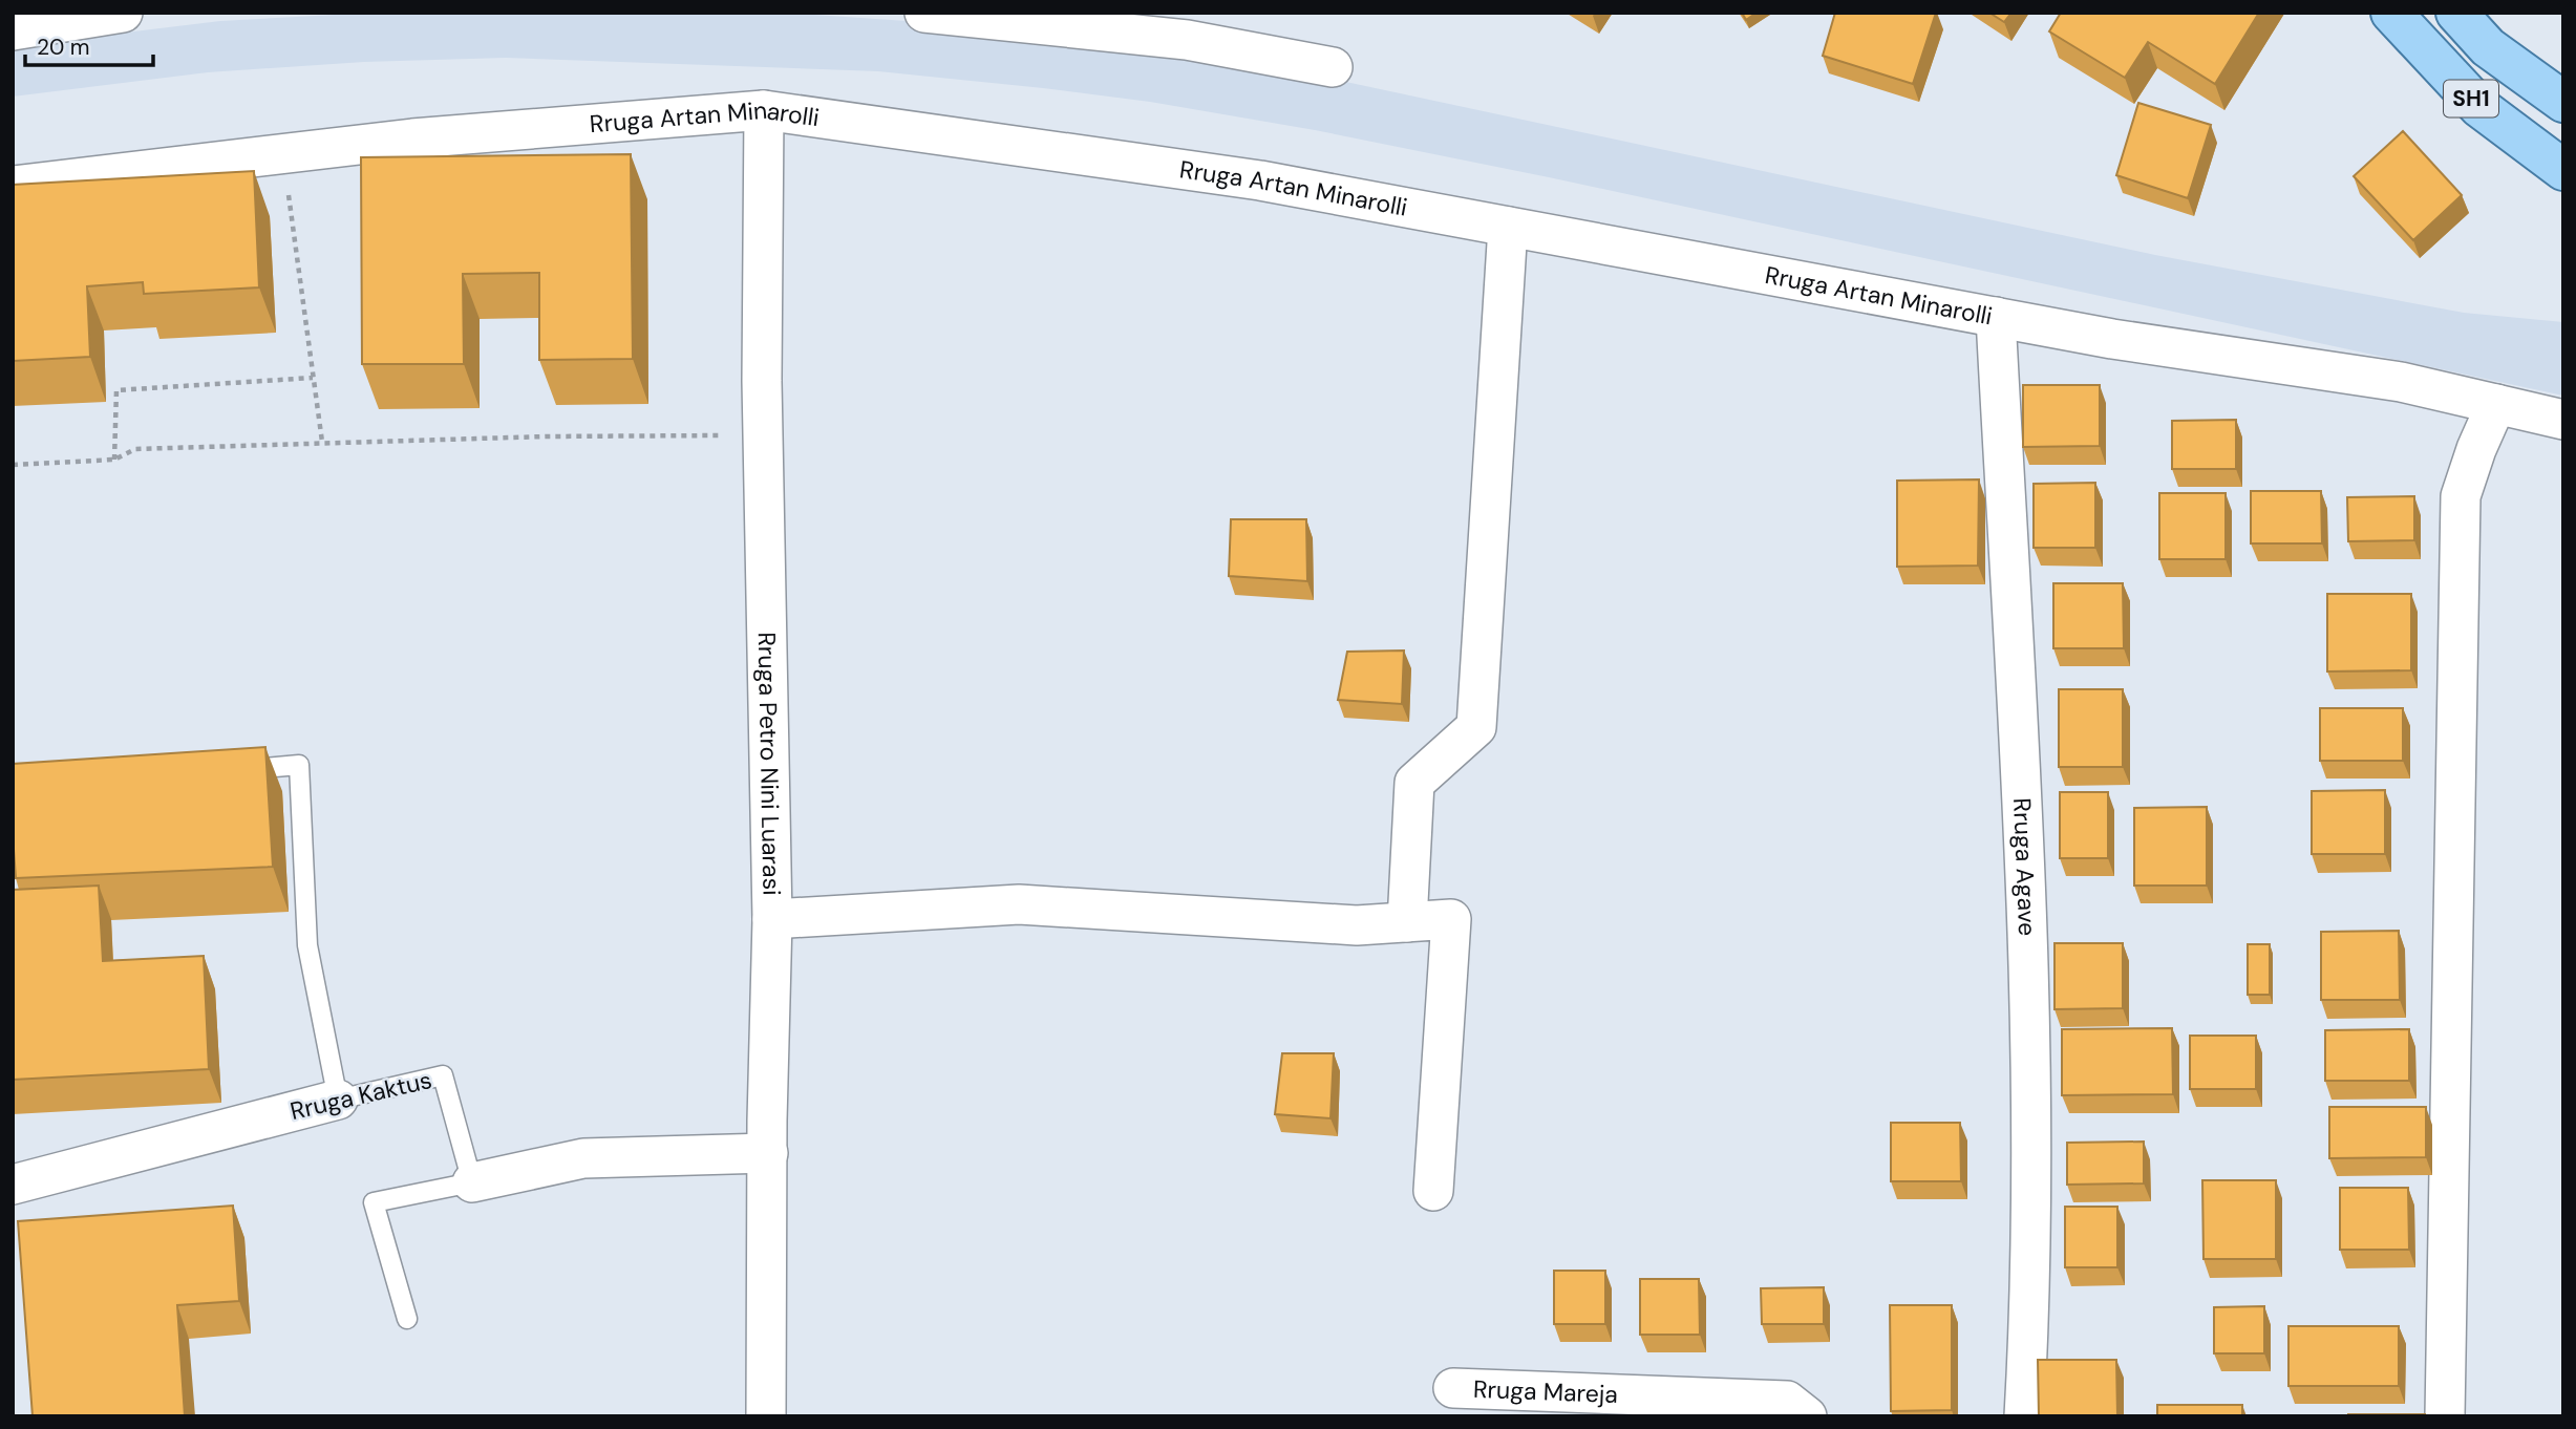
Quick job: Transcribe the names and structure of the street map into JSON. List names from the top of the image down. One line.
{"streets":{"main road":["SH1"],"street":["Rruga Artan Minarolli","Rruga Petro Nini Luarasi","Rruga Agave","Rruga Kaktus","Rruga Mareja"]},"crossings":[["Rruga Artan Minarolli","Rruga Petro Nini Luarasi"],["Rruga Artan Minarolli","Rruga Agave"]],"scale_bar":"20 m"}
